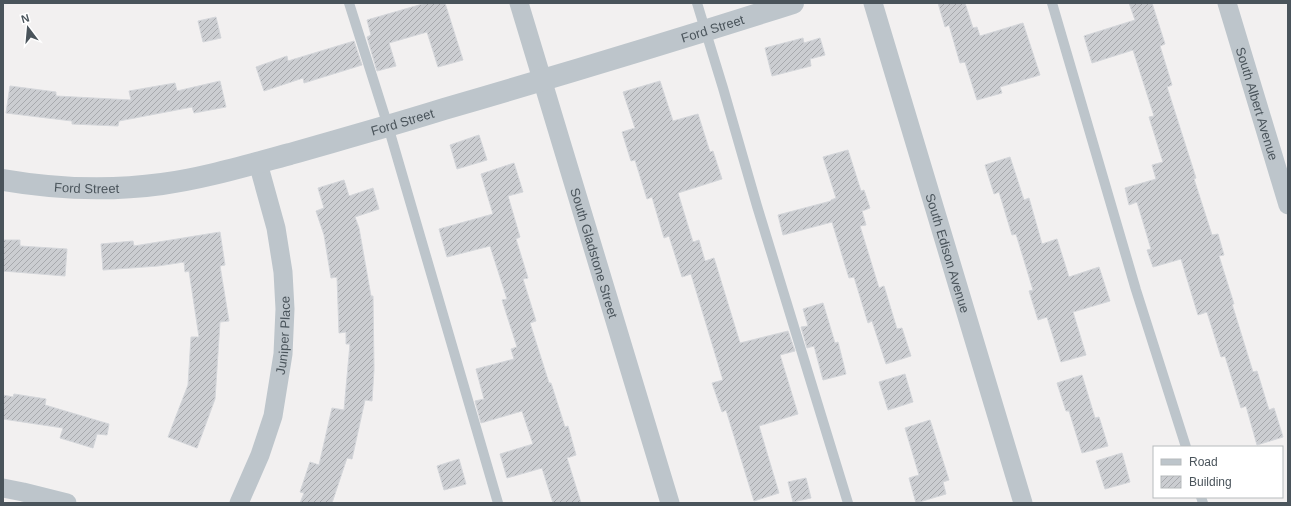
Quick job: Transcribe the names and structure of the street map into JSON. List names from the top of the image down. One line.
{"streets":{"street":["Ford Street","South Albert Avenue","South Gladstone Street","South Edison Avenue","Juniper Place"]},"crossings":[["Ford Street","South Gladstone Street"],["Ford Street","Juniper Place"]],"legend":["Road","Building"],"north":"top"}
